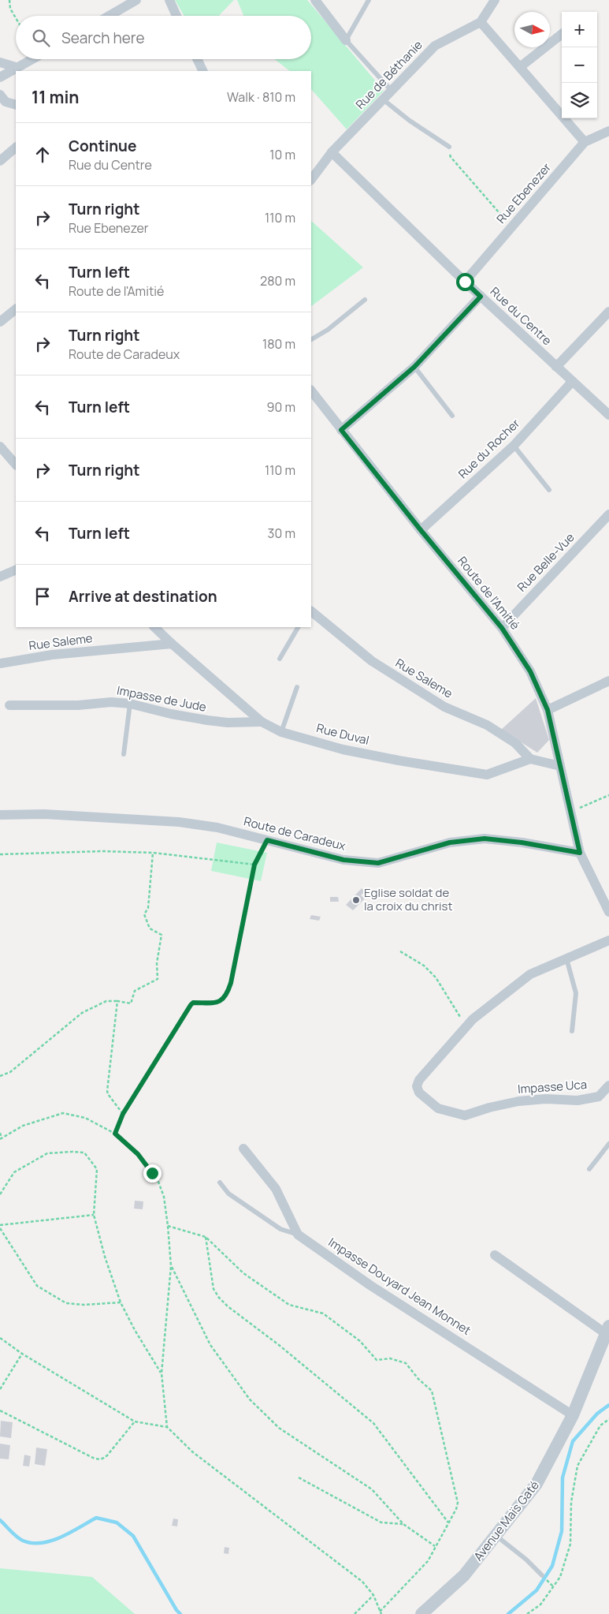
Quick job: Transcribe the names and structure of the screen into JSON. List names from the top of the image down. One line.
{"streets":{"street":["Rue de Béthanie","Rue Ebenezer","Rue du Centre","Rue du Rocher","Rue Belle-Vue","Route de l'Amitié","Rue Saleme","Impasse de Jude","Rue Duval","Route de Caradeux","Impasse Uca","Impasse Douyard Jean Monnet","Avenue Maïs Gaté"]},"crossings":[["Rue de Béthanie","Rue du Centre"],["Rue Ebenezer","Rue du Centre"],["Rue du Centre","Rue du Rocher"],["Rue du Rocher","Route de l'Amitié"],["Rue Belle-Vue","Route de l'Amitié"],["Route de l'Amitié","Route de Caradeux"],["Rue Saleme","Rue Duval"],["Impasse de Jude","Rue Duval"],["Impasse Douyard Jean Monnet","Avenue Maïs Gaté"]],"places":["Eglise soldat de la croix du christ"],"north":"right","page":{"map_buttons":["+","−"],"search":"Search here","heading":["11 min","Walk · 810 m"],"list":[["Continue","Rue du Centre","10 m"],["Turn right","Rue Ebenezer","110 m"],["Turn left","Route de l'Amitié","280 m"],["Turn right","Route de Caradeux","180 m"],["Turn left","90 m"],["Turn right","110 m"],["Turn left","30 m"],"Arrive at destination"]}}
